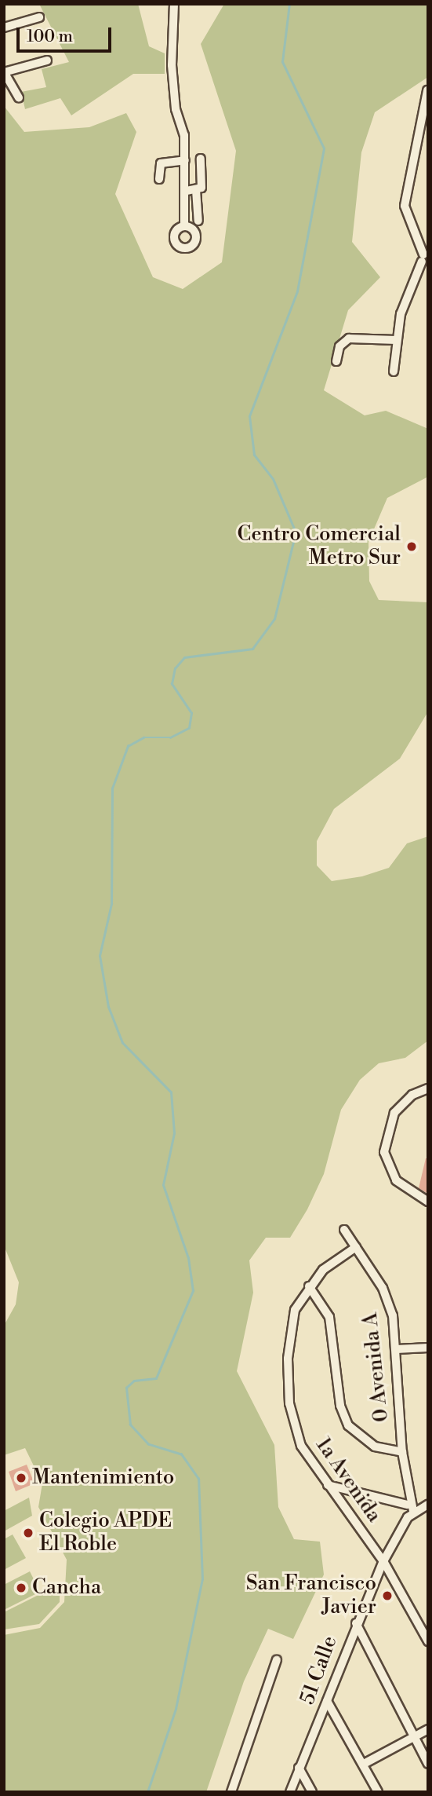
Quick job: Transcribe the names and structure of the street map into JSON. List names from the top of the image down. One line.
{"streets":{"street":["0 Avenida A","1a Avenida","51 Calle"]},"crossings":[["0 Avenida A","51 Calle"],["1a Avenida","51 Calle"]],"places":["Centro Comercial Metro Sur","Mantenimiento","Colegio APDE El Roble","Cancha","San Francisco Javier"],"scale_bar":"100 m"}
